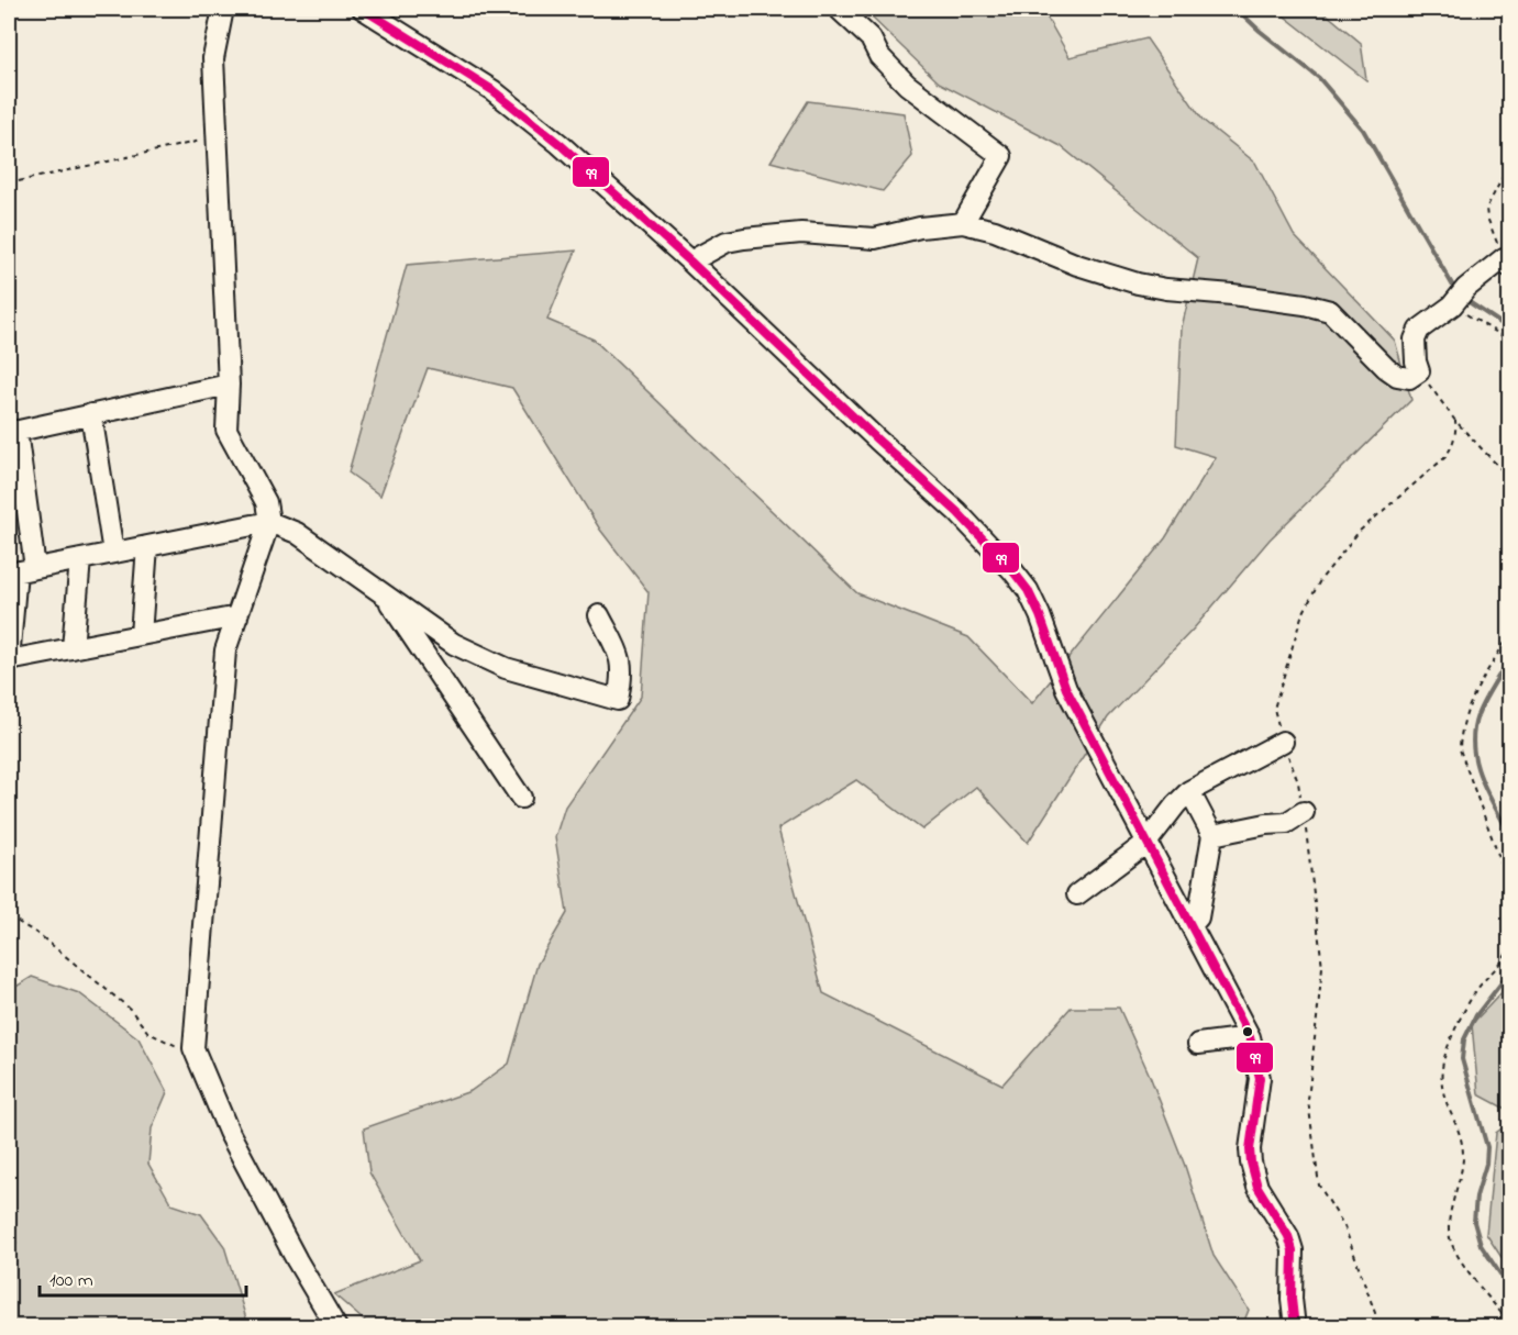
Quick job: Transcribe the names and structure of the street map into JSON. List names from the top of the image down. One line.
{"lines":["transit line 99"],"scale_bar":"100 m"}
